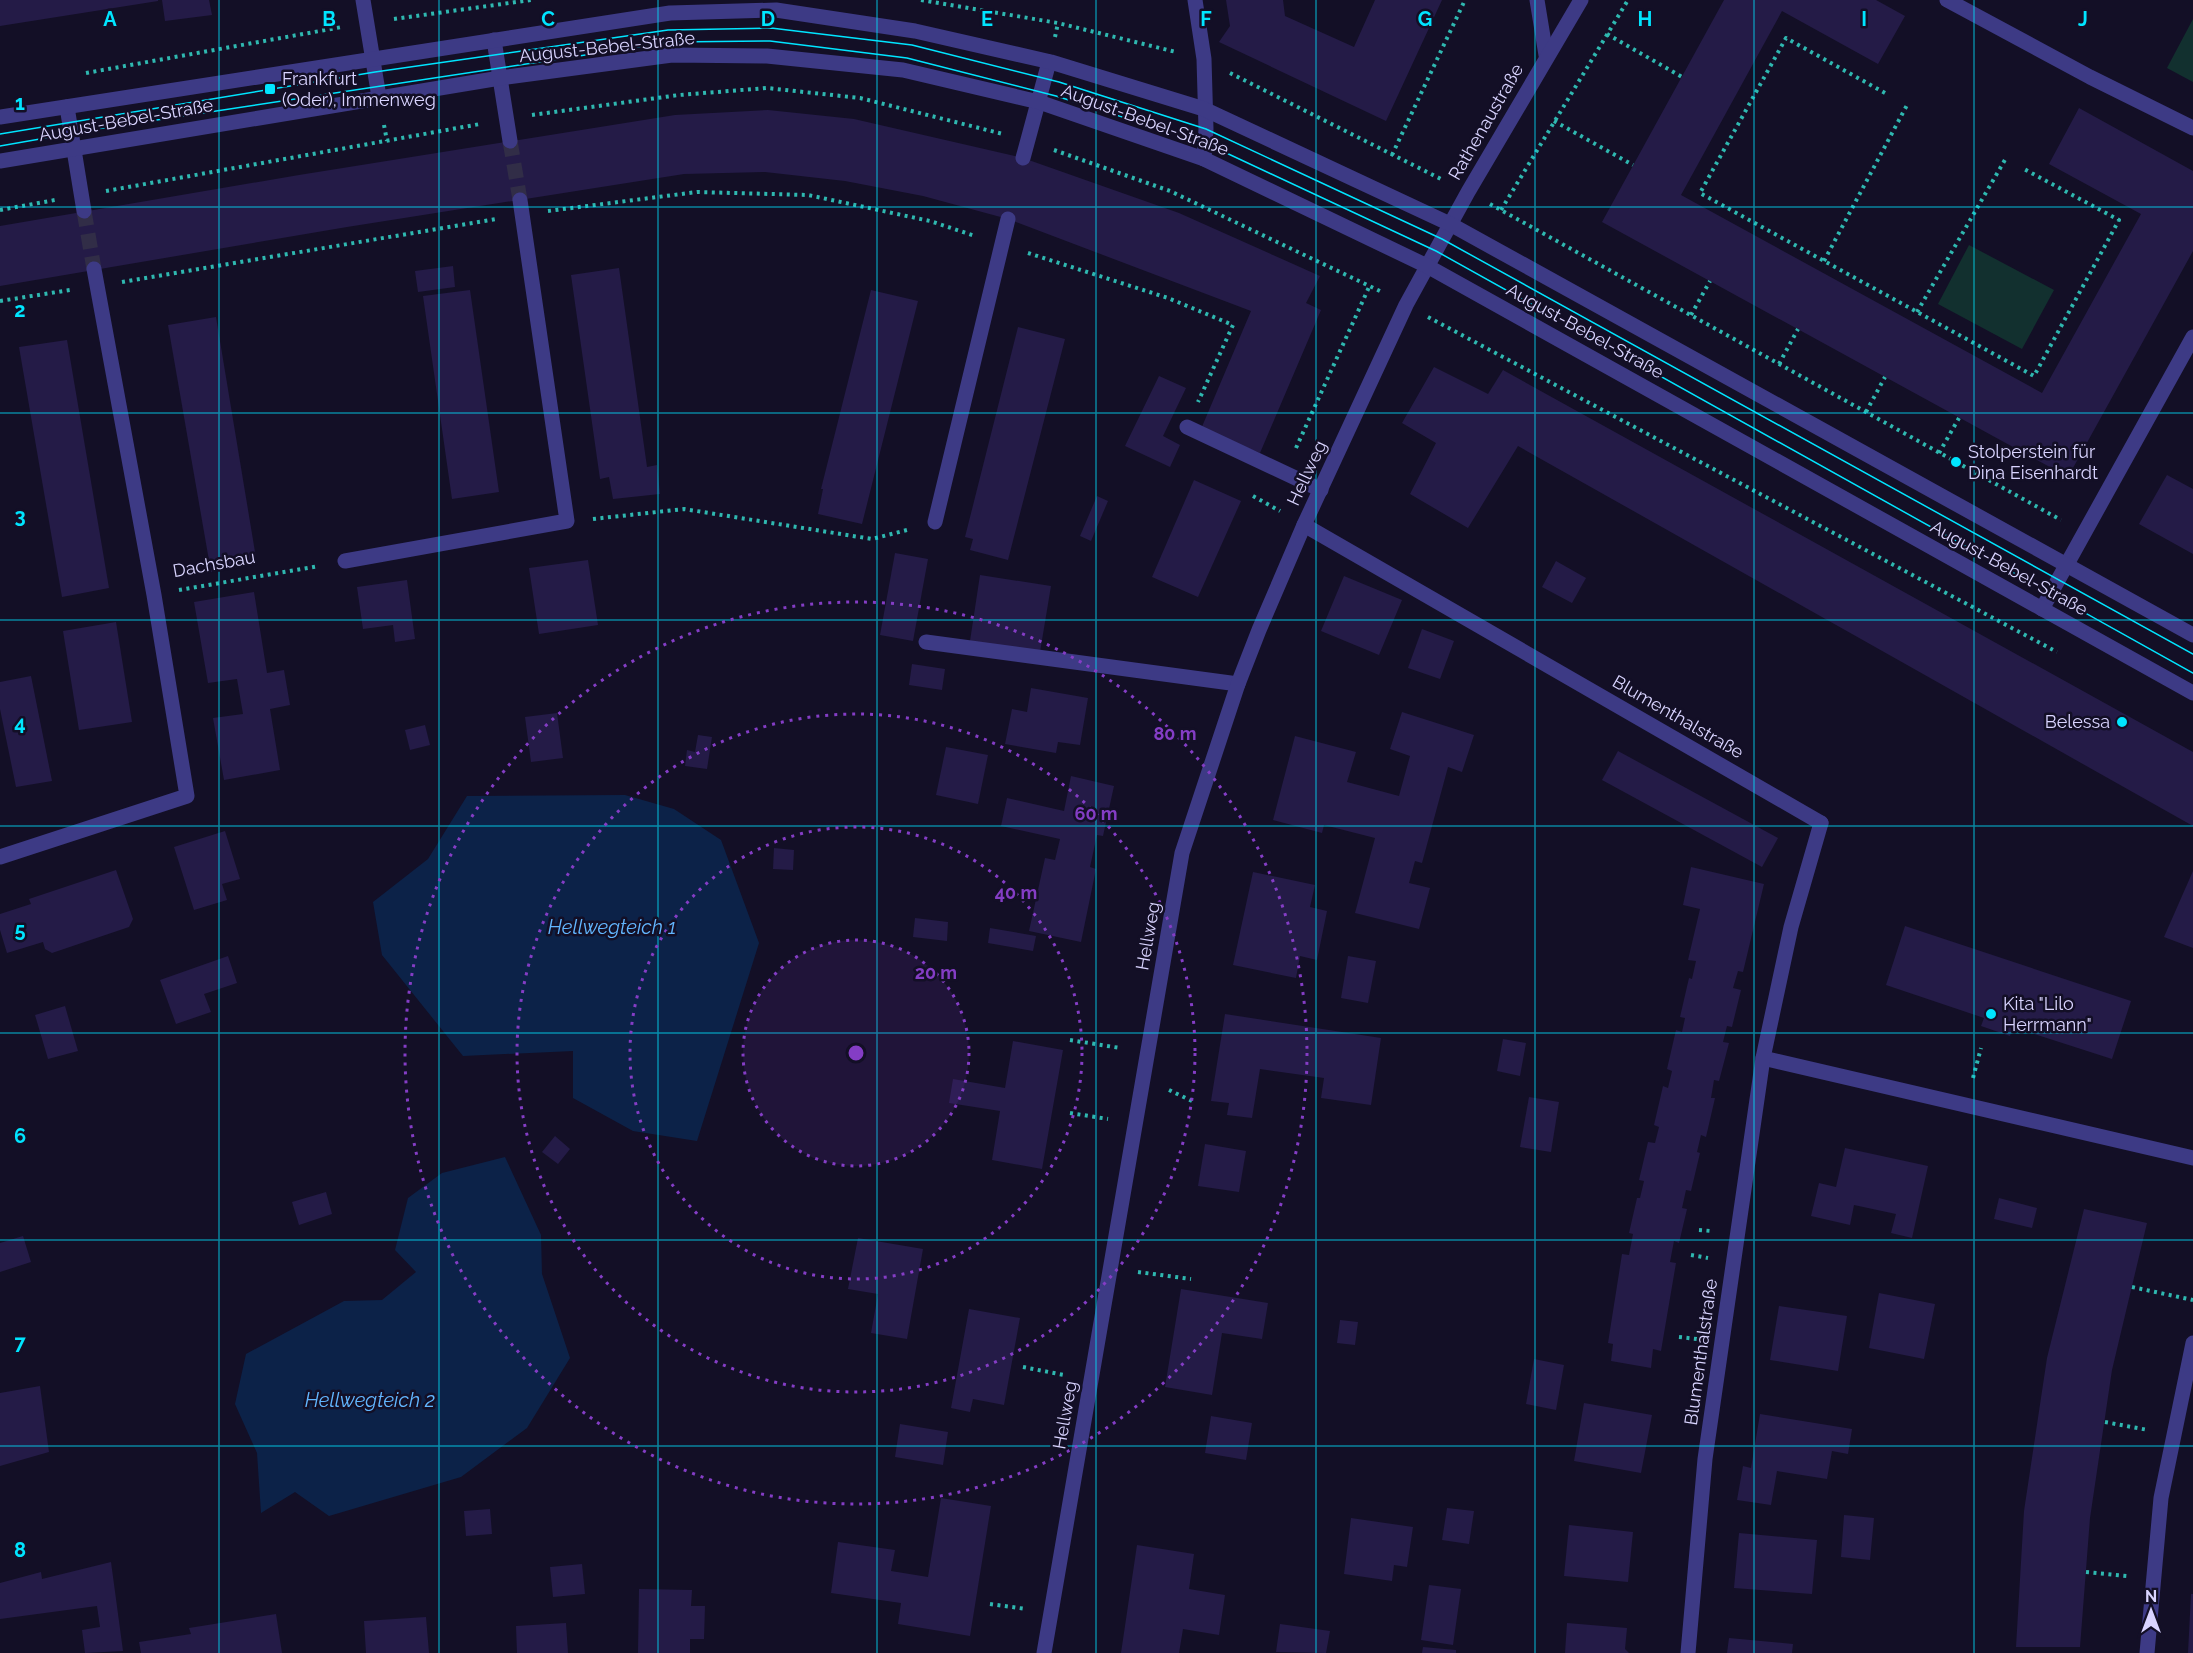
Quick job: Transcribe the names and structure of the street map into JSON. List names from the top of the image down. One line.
{"streets":{"street":["August-Bebel-Straße","Rathenaustraße","Hellweg","Dachsbau","Blumenthalstraße"]},"crossings":[["August-Bebel-Straße","Rathenaustraße"],["August-Bebel-Straße","Hellweg"],["Rathenaustraße","Hellweg"],["Hellweg","Blumenthalstraße"]],"water":["Hellwegteich 1","Hellwegteich 2"],"places":{"transit":["Frankfurt (Oder), Immenweg"],"other":["Stolperstein für Dina Eisenhardt","Belessa","Kita \"Lilo Herrmann\""]},"north":"top","grid":{"columns":["A","B","C","D","E","F","G","H","I","J"],"rows":["1","2","3","4","5","6","7","8"]},"rings":["80 m","60 m","40 m","20 m"]}
